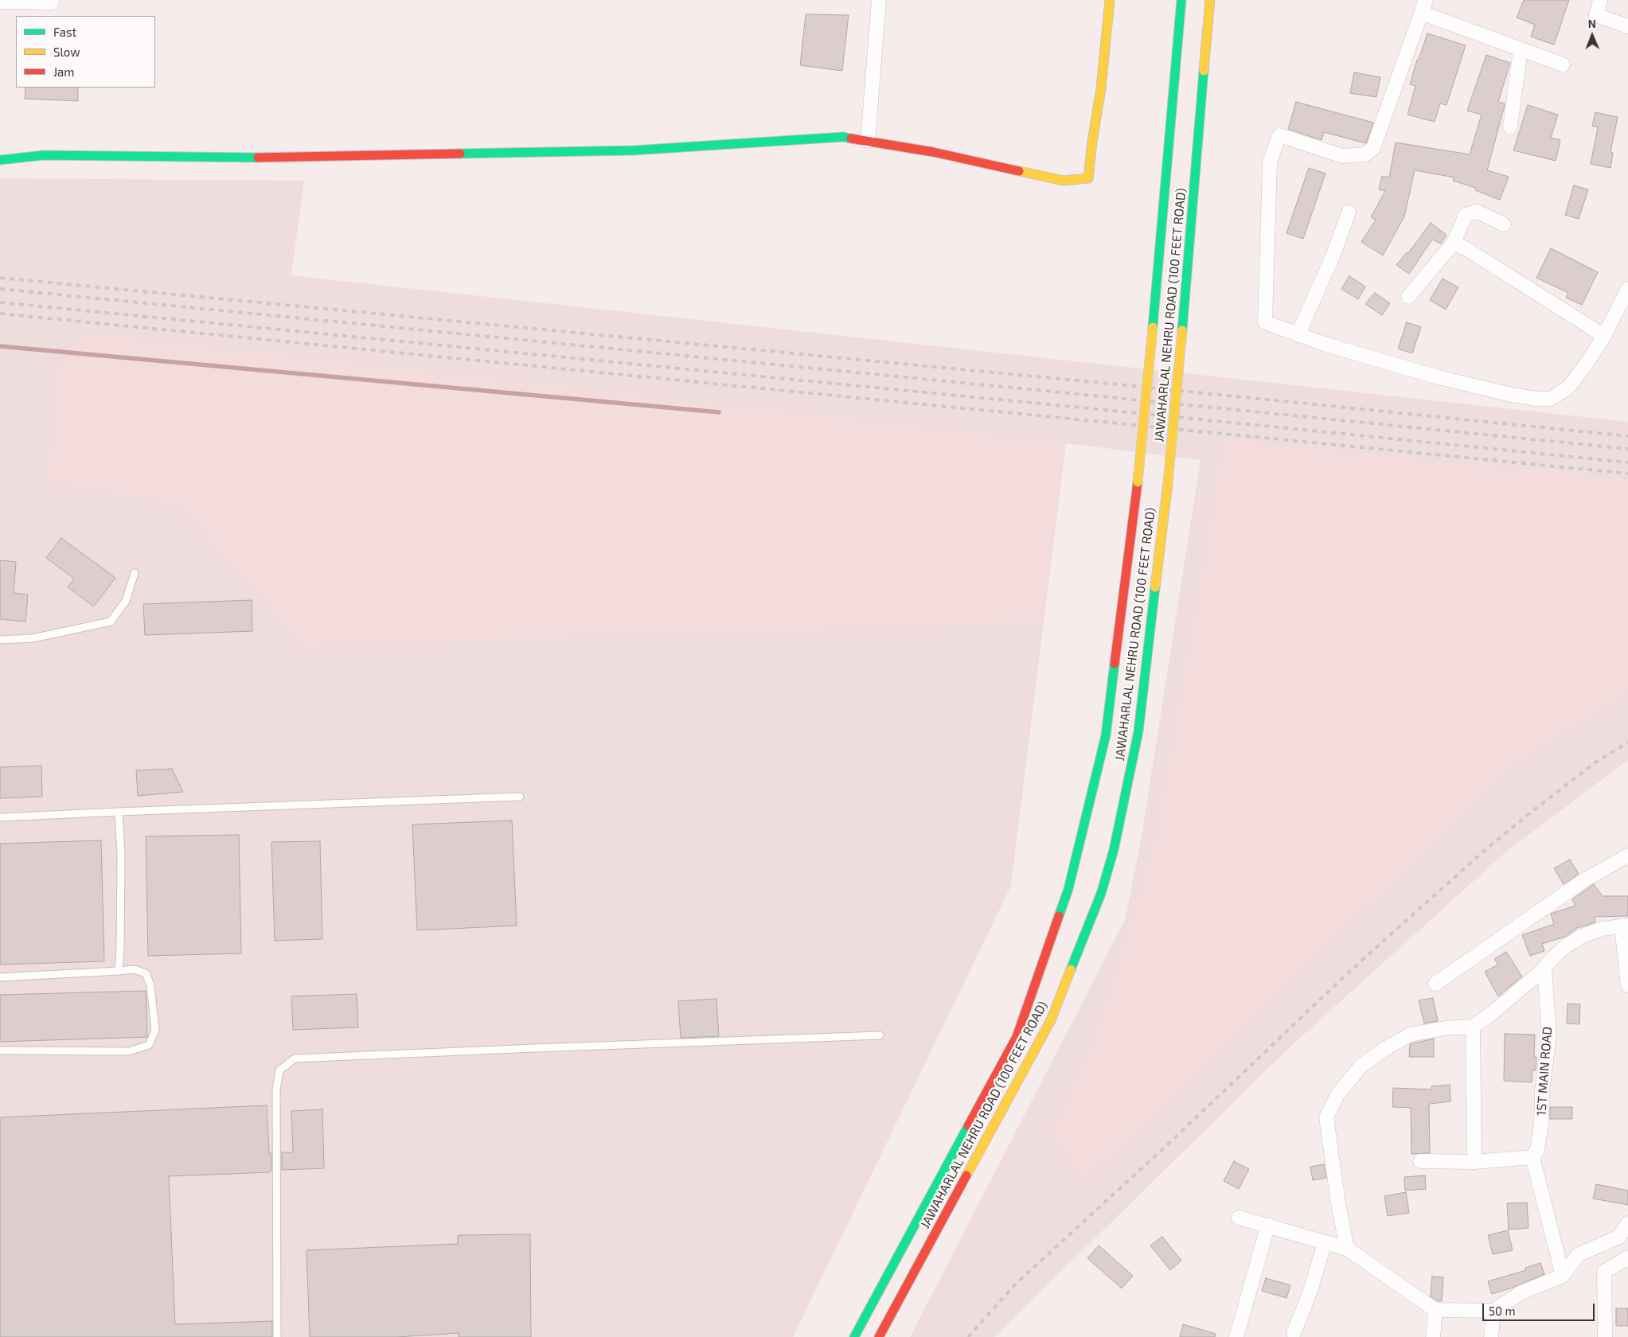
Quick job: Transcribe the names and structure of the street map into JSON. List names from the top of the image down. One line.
{"streets":{"main road":["JAWAHARLAL NEHRU ROAD (100 FEET ROAD)"],"street":["1ST MAIN ROAD"]},"legend":["Fast","Slow","Jam"],"scale_bar":"50 m","north":"top"}
